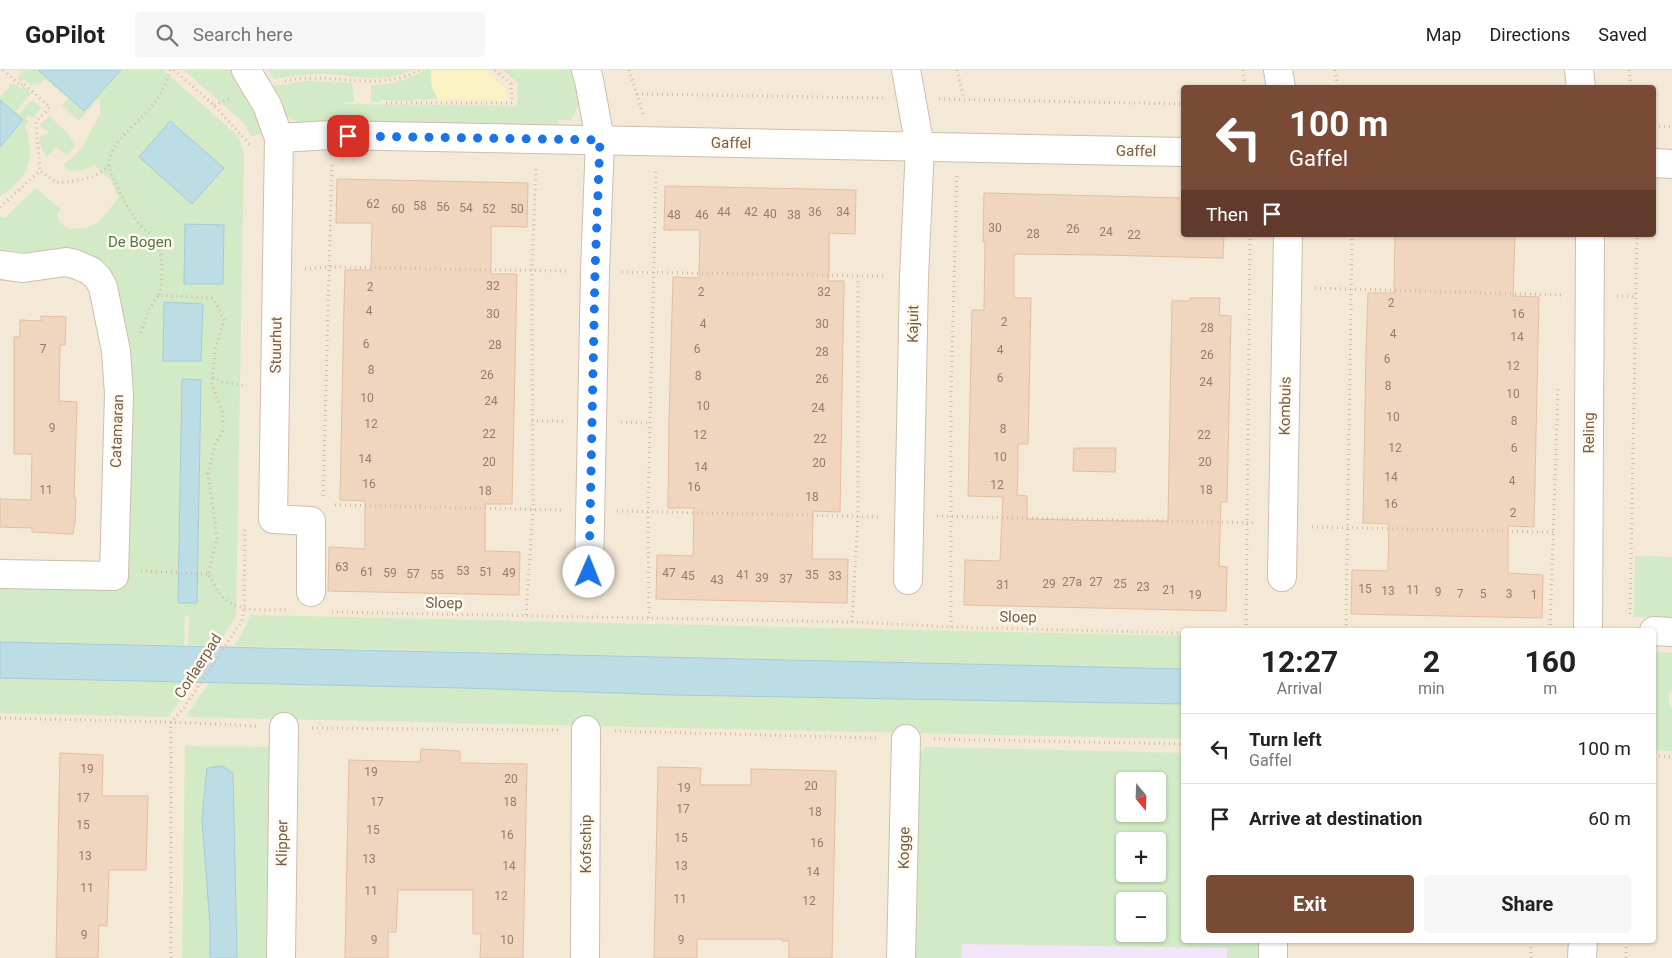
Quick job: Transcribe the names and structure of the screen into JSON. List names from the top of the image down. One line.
{"streets":{"street":["Gaffel","Kajuit","Stuurhut","Kombuis","Catamaran","Reling","Klipper","Kofschip","Kogge"],"path":["Sloep","Corlaerpad"]},"crossings":[["Gaffel","Kajuit"],["Gaffel","Stuurhut"]],"parks":["De Bogen"],"house_numbers":["62","58","56","54","60","52","50","44","42","36","34","40","48","46","38","30","26","24","28","22","32","2","2","32","2","4","30","16","2","4","30","28","4","14","6","28","7","6","4","28","26","6","12","8","26","8","6","26","24","8","10","10","24","10","24","10","8","12","9","8","22","12","22","22","12","6","10","14","20","20","20","14","14","4","16","12","16","11","18","18","18","16","2","63","53","61","51","59","49","47","57","55","41","35","45","33","39","37","43","27a","27","29","25","31","23","15","21","11","13","9","7","5","3","19","1","19","19","20","20","19","17","17","18","17","18","15","15","16","15","16","13","13","14","13","14","11","11","12","11","12","9","9","10","9"],"north":"bottom","page":{"header":"GoPilot","search":"Search here","nav":["Map","Directions","Saved"],"turn":["100 m","Gaffel"],"then":"Then","eta":["12:27","Arrival","2","min","160","m"],"list":[{"name":"Turn left","note":"Gaffel","value":"100 m"},{"name":"Arrive at destination","value":"60 m"}],"map_buttons":["+","−"],"buttons":["Exit","Share"]}}
